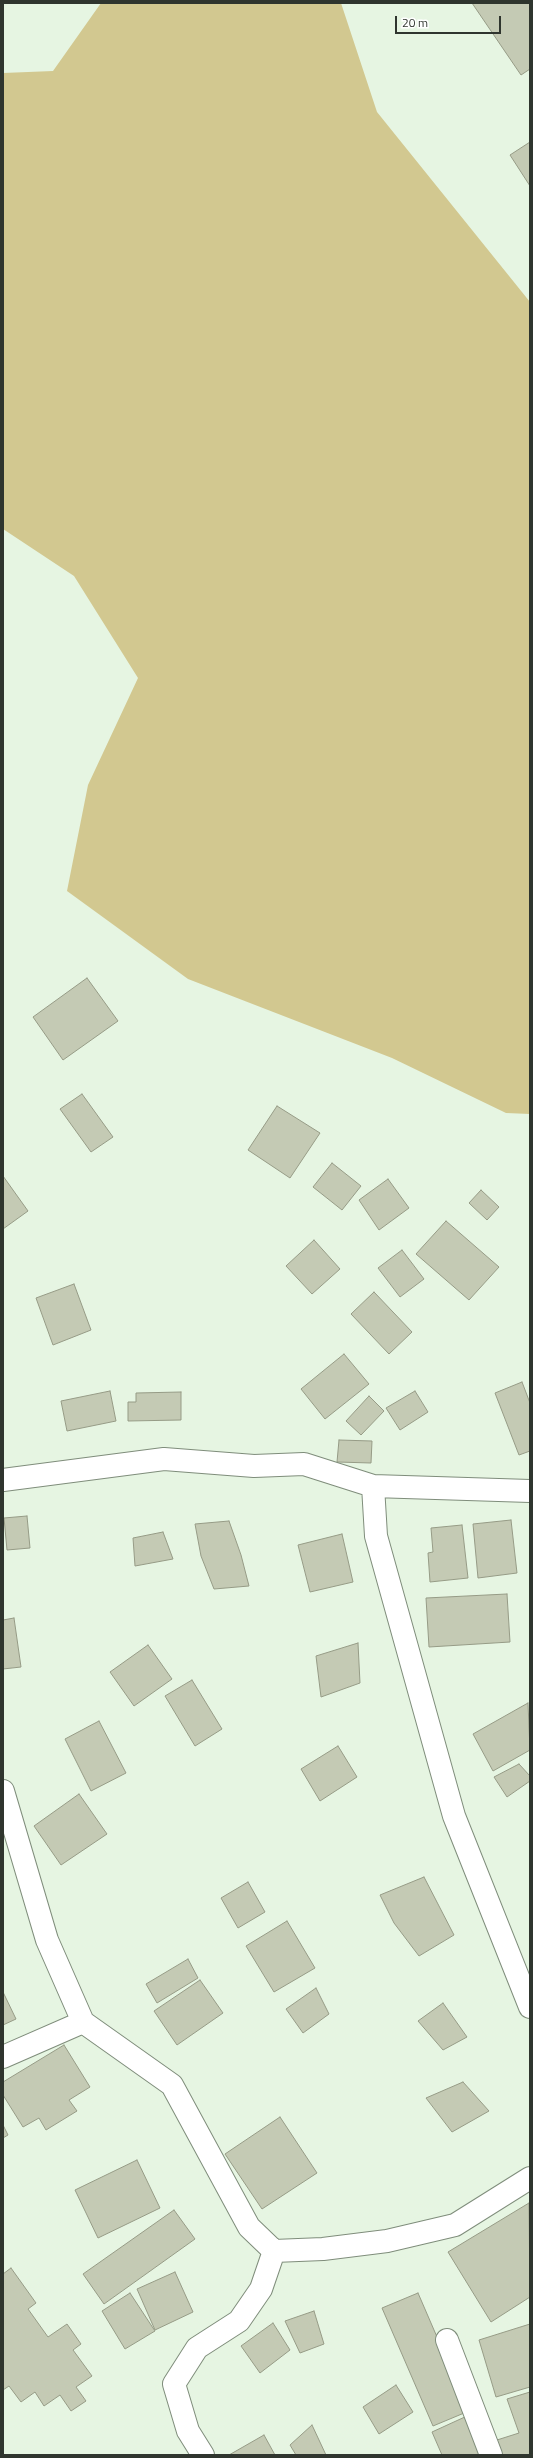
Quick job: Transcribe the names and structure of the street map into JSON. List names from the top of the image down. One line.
{"scale_bar":"20 m"}
